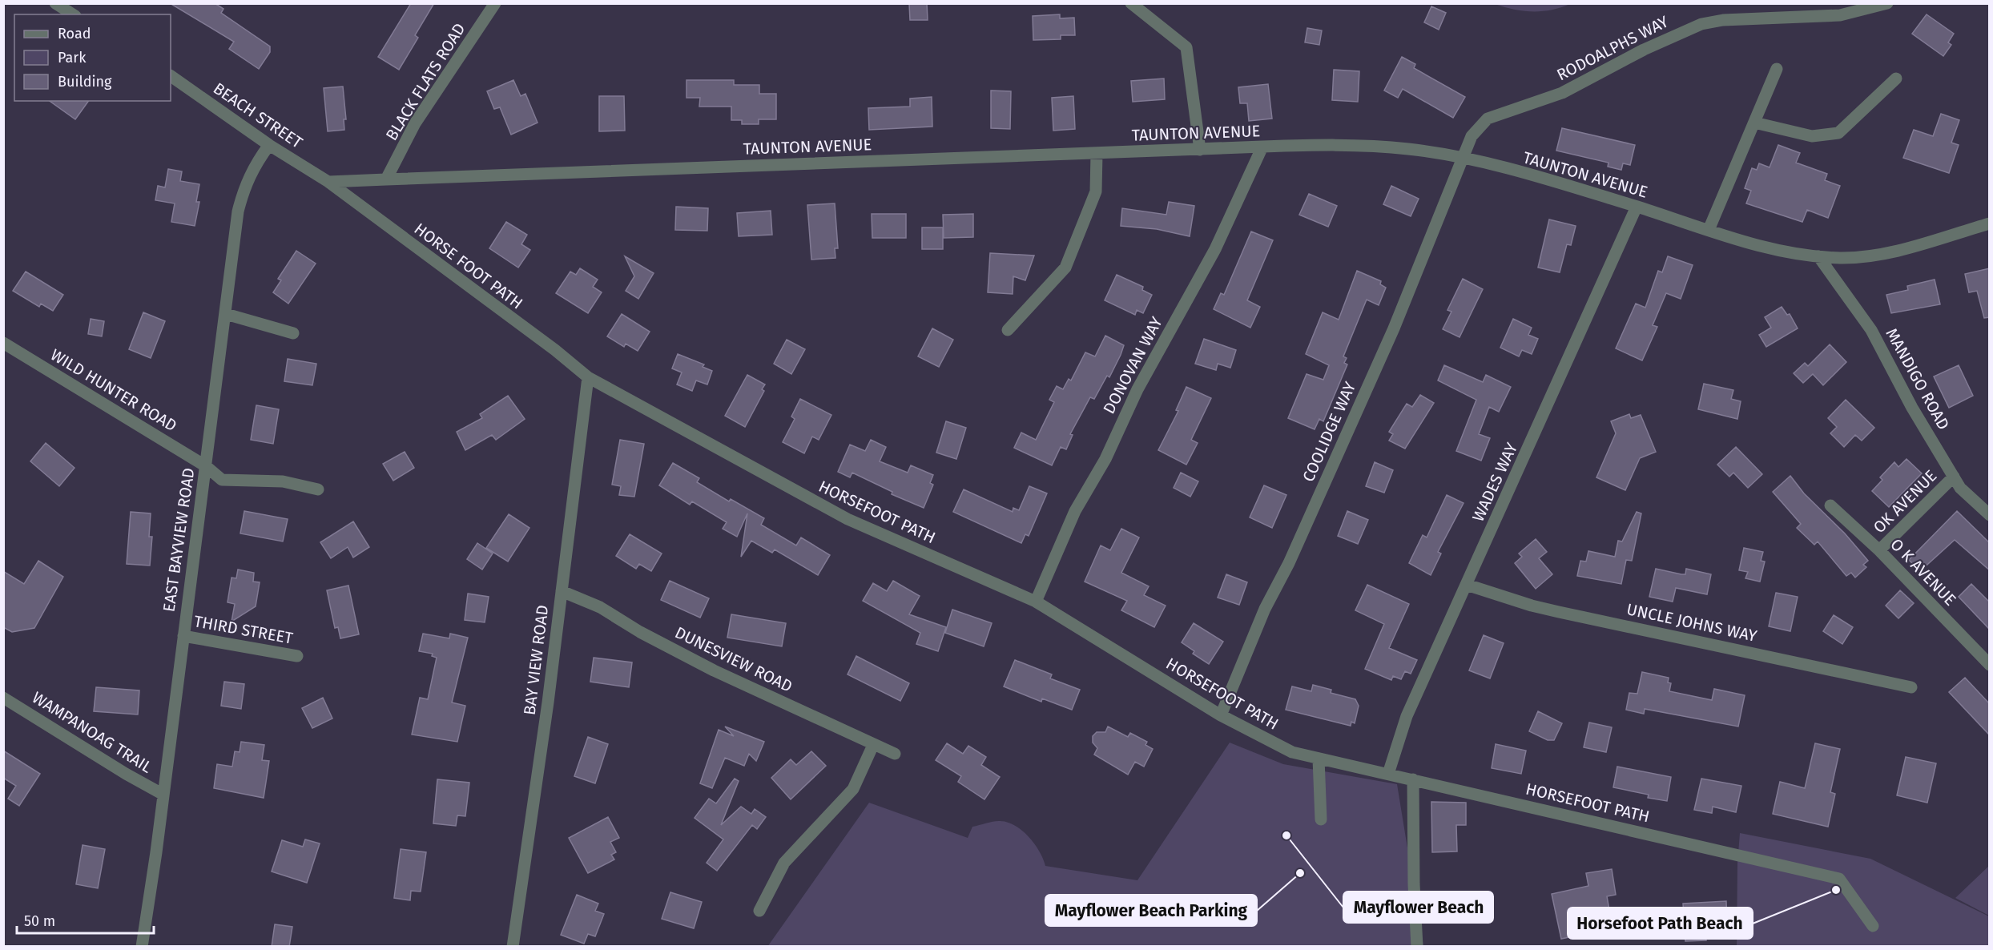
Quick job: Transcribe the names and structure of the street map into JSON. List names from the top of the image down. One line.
{"streets":{"street":["RODOALPHS WAY","BLACK FLATS ROAD","BEACH STREET","TAUNTON AVENUE","HORSE FOOT PATH","DONOVAN WAY","MANDIGO ROAD","WILD HUNTER ROAD","COOLIDGE WAY","WADES WAY","OK AVENUE","HORSEFOOT PATH","EAST BAYVIEW ROAD","O K AVENUE","UNCLE JOHNS WAY","THIRD STREET","DUNESVIEW ROAD","BAY VIEW ROAD","WAMPANOAG TRAIL"]},"crossings":[["RODOALPHS WAY","TAUNTON AVENUE"],["RODOALPHS WAY","COOLIDGE WAY"],["BLACK FLATS ROAD","TAUNTON AVENUE"],["BEACH STREET","HORSE FOOT PATH"],["BEACH STREET","EAST BAYVIEW ROAD"],["TAUNTON AVENUE","DONOVAN WAY"],["TAUNTON AVENUE","MANDIGO ROAD"],["TAUNTON AVENUE","COOLIDGE WAY"],["TAUNTON AVENUE","WADES WAY"],["HORSE FOOT PATH","HORSEFOOT PATH"],["HORSE FOOT PATH","BAY VIEW ROAD"],["DONOVAN WAY","HORSEFOOT PATH"],["MANDIGO ROAD","OK AVENUE"],["WILD HUNTER ROAD","EAST BAYVIEW ROAD"],["COOLIDGE WAY","HORSEFOOT PATH"],["WADES WAY","HORSEFOOT PATH"],["WADES WAY","UNCLE JOHNS WAY"],["OK AVENUE","O K AVENUE"],["HORSEFOOT PATH","BAY VIEW ROAD"],["EAST BAYVIEW ROAD","THIRD STREET"],["EAST BAYVIEW ROAD","WAMPANOAG TRAIL"],["DUNESVIEW ROAD","BAY VIEW ROAD"]],"places":["Mayflower Beach","Mayflower Beach Parking","Horsefoot Path Beach"],"legend":["Road","Park","Building"],"scale_bar":"50 m"}
